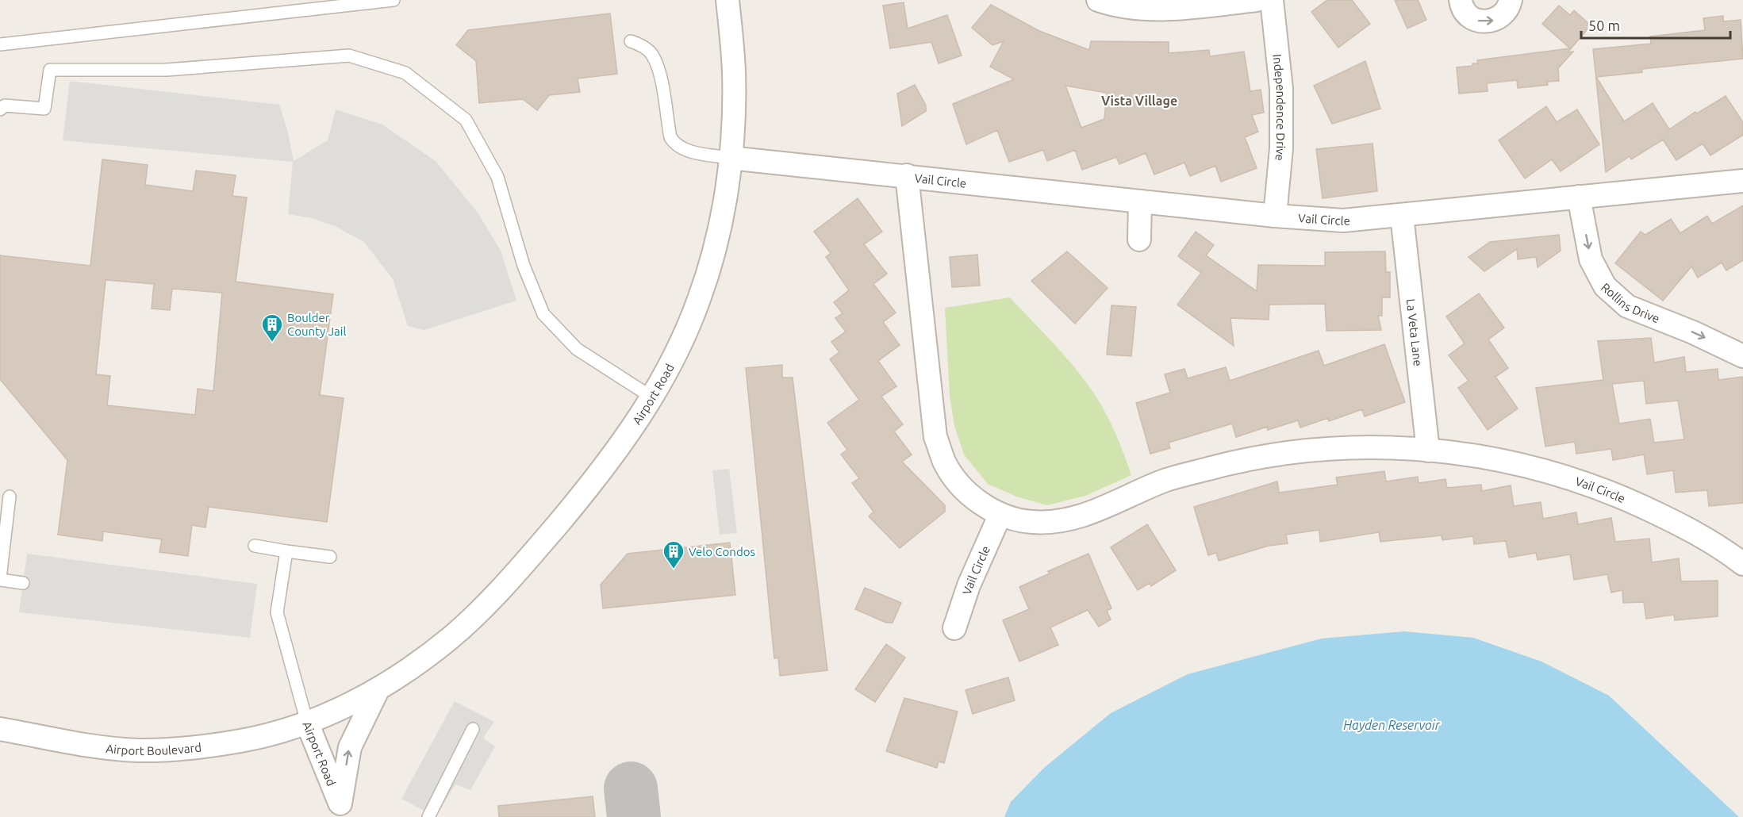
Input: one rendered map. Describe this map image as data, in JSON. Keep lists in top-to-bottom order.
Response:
{
  "streets": {
    "street": [
      "Independence Drive",
      "Vail Circle",
      "Rollins Drive",
      "La Veta Lane",
      "Airport Road",
      "Airport Boulevard"
    ]
  },
  "crossings": [
    ["Independence Drive", "Vail Circle"],
    ["Vail Circle", "Rollins Drive"],
    ["Vail Circle", "La Veta Lane"],
    ["Vail Circle", "Airport Road"],
    ["Airport Road", "Airport Boulevard"]
  ],
  "one_way": ["Rollins Drive"],
  "districts": ["Vista Village"],
  "water": ["Hayden Reservoir"],
  "places": {
    "building": ["Boulder County Jail", "Velo Condos"]
  },
  "scale_bar": "50 m"
}
